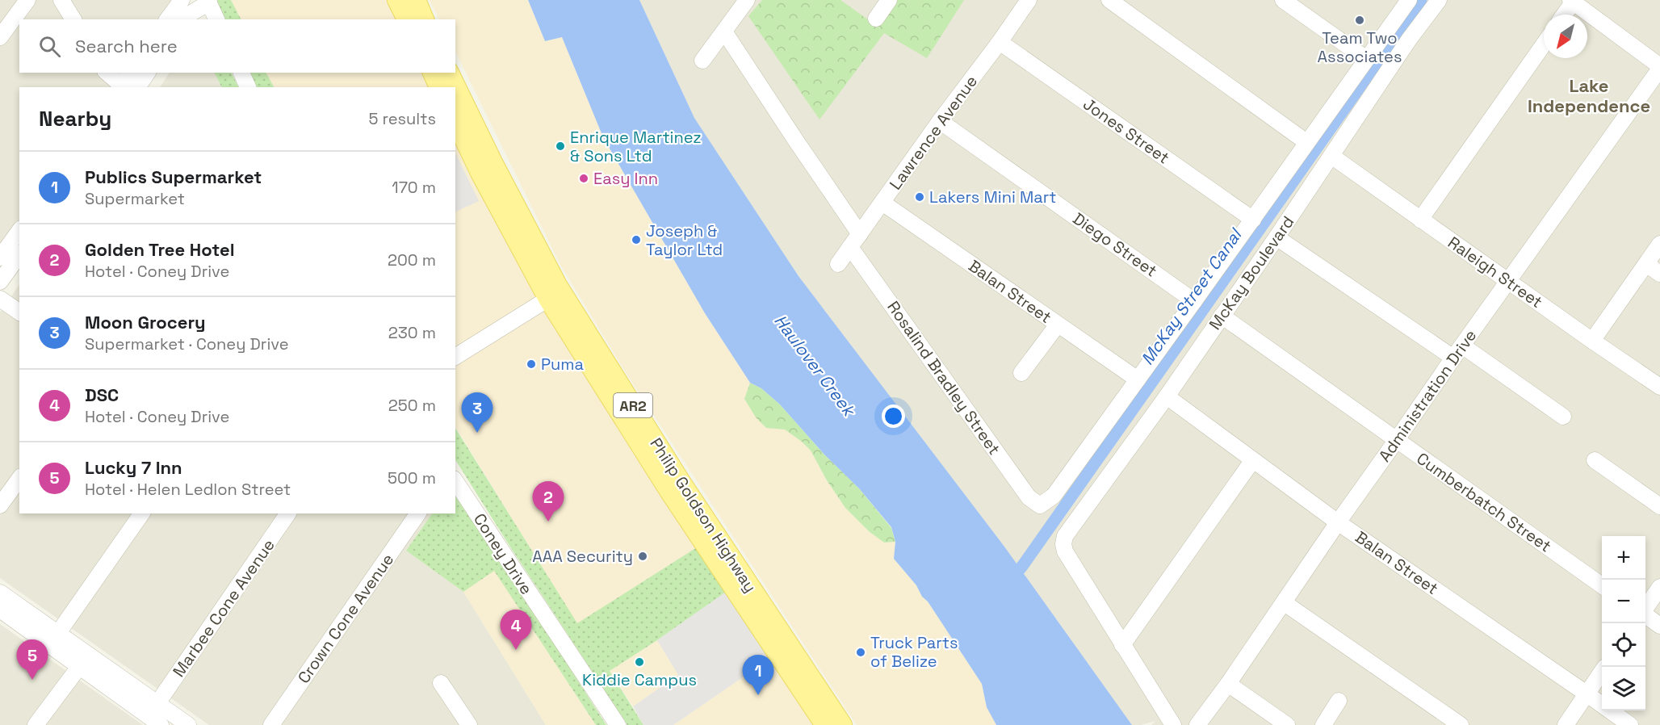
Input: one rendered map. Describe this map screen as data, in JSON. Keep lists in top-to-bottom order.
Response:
{
  "streets": {
    "main road": ["AR2", "Philip Goldson Highway"],
    "street": [
      "Jones Street",
      "Lawrence Avenue",
      "Diego Street",
      "Raleigh Street",
      "McKay Boulevard",
      "Balan Street",
      "Rosalind Bradley Street",
      "Administration Drive",
      "Cumberbatch Street",
      "Coney Drive",
      "Marbee Cone Avenue",
      "Crown Cone Avenue"
    ]
  },
  "crossings": [
    ["Jones Street", "Lawrence Avenue"],
    ["Jones Street", "McKay Boulevard"],
    ["Lawrence Avenue", "Diego Street"],
    ["Lawrence Avenue", "Balan Street"],
    ["Lawrence Avenue", "Rosalind Bradley Street"],
    ["Diego Street", "McKay Boulevard"],
    ["Raleigh Street", "McKay Boulevard"],
    ["Raleigh Street", "Administration Drive"],
    ["McKay Boulevard", "Balan Street"],
    ["McKay Boulevard", "Rosalind Bradley Street"],
    ["McKay Boulevard", "Cumberbatch Street"],
    ["Balan Street", "Administration Drive"],
    ["Administration Drive", "Cumberbatch Street"]
  ],
  "districts": ["Lake Independence"],
  "water": ["McKay Street Canal", "Haulover Creek"],
  "places": [
    "Team Two Associates",
    "Enrique Martinez & Sons Ltd",
    "Easy Inn",
    "Lakers Mini Mart",
    "Joseph & Taylor Ltd",
    "Puma",
    "AAA Security",
    "Truck Parts of Belize",
    "Kiddie Campus"
  ],
  "north": "bottom left",
  "page": {
    "search": "Search here",
    "heading": ["Nearby", "5 results"],
    "list": [
      {
        "mark": "1",
        "name": "Publics Supermarket",
        "note": "Supermarket",
        "value": "170 m"
      },
      {
        "mark": "2",
        "name": "Golden Tree Hotel",
        "note": "Hotel · Coney Drive",
        "value": "200 m"
      },
      {
        "mark": "3",
        "name": "Moon Grocery",
        "note": "Supermarket · Coney Drive",
        "value": "230 m"
      },
      {
        "mark": "4",
        "name": "DSC",
        "note": "Hotel · Coney Drive",
        "value": "250 m"
      },
      {
        "mark": "5",
        "name": "Lucky 7 Inn",
        "note": "Hotel · Helen Ledlon Street",
        "value": "500 m"
      }
    ],
    "pins": [
      "3",
      "2",
      "4",
      "5",
      "1"
    ],
    "map_buttons": ["+", "−"]
  }
}
